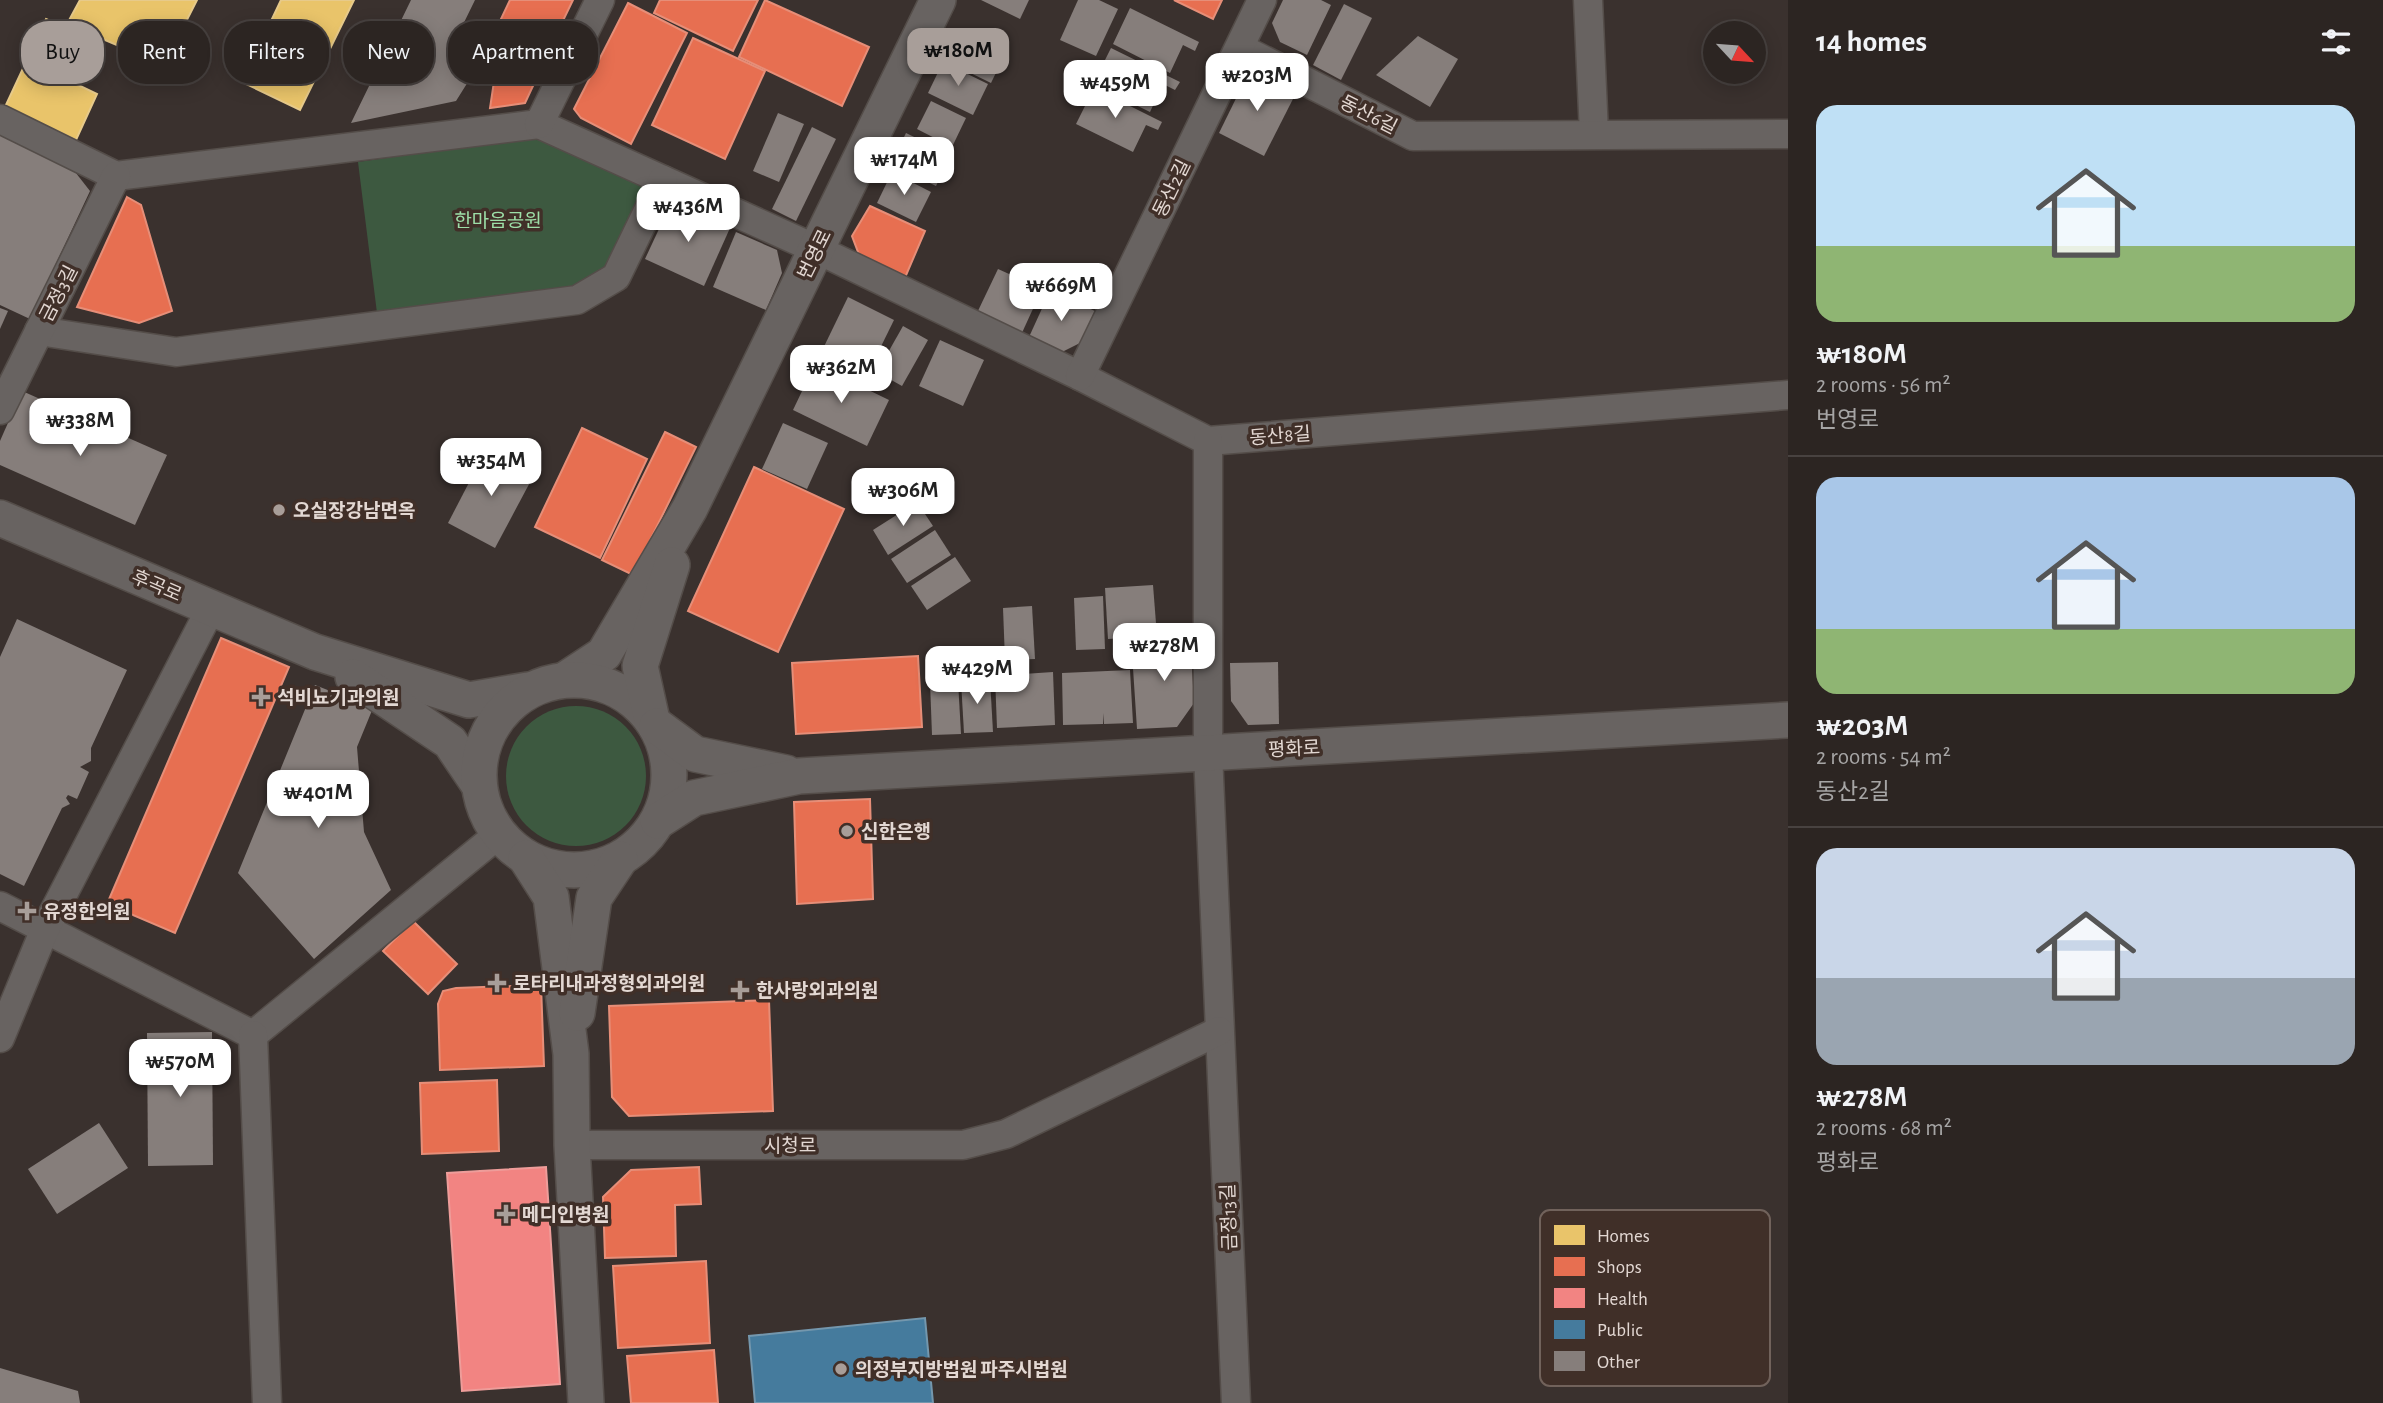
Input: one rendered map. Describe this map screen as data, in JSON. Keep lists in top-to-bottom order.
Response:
{
  "streets": {
    "street": [
      "동산6길",
      "동산2길",
      "번영로",
      "금정3길",
      "동산8길",
      "후곡로",
      "평화로",
      "시청로",
      "금정13길"
    ]
  },
  "crossings": [
    ["동산6길", "동산2길"],
    ["동산8길", "금정13길"],
    ["평화로", "금정13길"],
    ["시청로", "금정13길"]
  ],
  "parks": ["한마음공원"],
  "places": {
    "other": ["오실장강남면옥", "신한은행", "의정부지방법원 파주시법원"],
    "health": [
      "석비뇨기과의원",
      "유정한의원",
      "로타리내과정형외과의원",
      "한사랑외과의원",
      "메디인병원"
    ]
  },
  "legend": [
    "Homes",
    "Shops",
    "Health",
    "Public",
    "Other"
  ],
  "north": "bottom right",
  "page": {
    "heading": "14 homes",
    "chip": [
      "Buy",
      "Rent",
      "Filters",
      "New",
      "Apartment"
    ],
    "price": [
      "₩180M",
      "₩203M",
      "₩459M",
      "₩174M",
      "₩436M",
      "₩669M",
      "₩362M",
      "₩338M",
      "₩354M",
      "₩306M",
      "₩278M",
      "₩429M",
      "₩401M",
      "₩570M"
    ],
    "list": [
      {
        "name": "₩180M",
        "note": "2 rooms · 56 m² · 번영로"
      },
      {
        "name": "₩203M",
        "note": "2 rooms · 54 m² · 동산2길"
      },
      {
        "name": "₩278M",
        "note": "2 rooms · 68 m² · 평화로"
      }
    ]
  }
}
